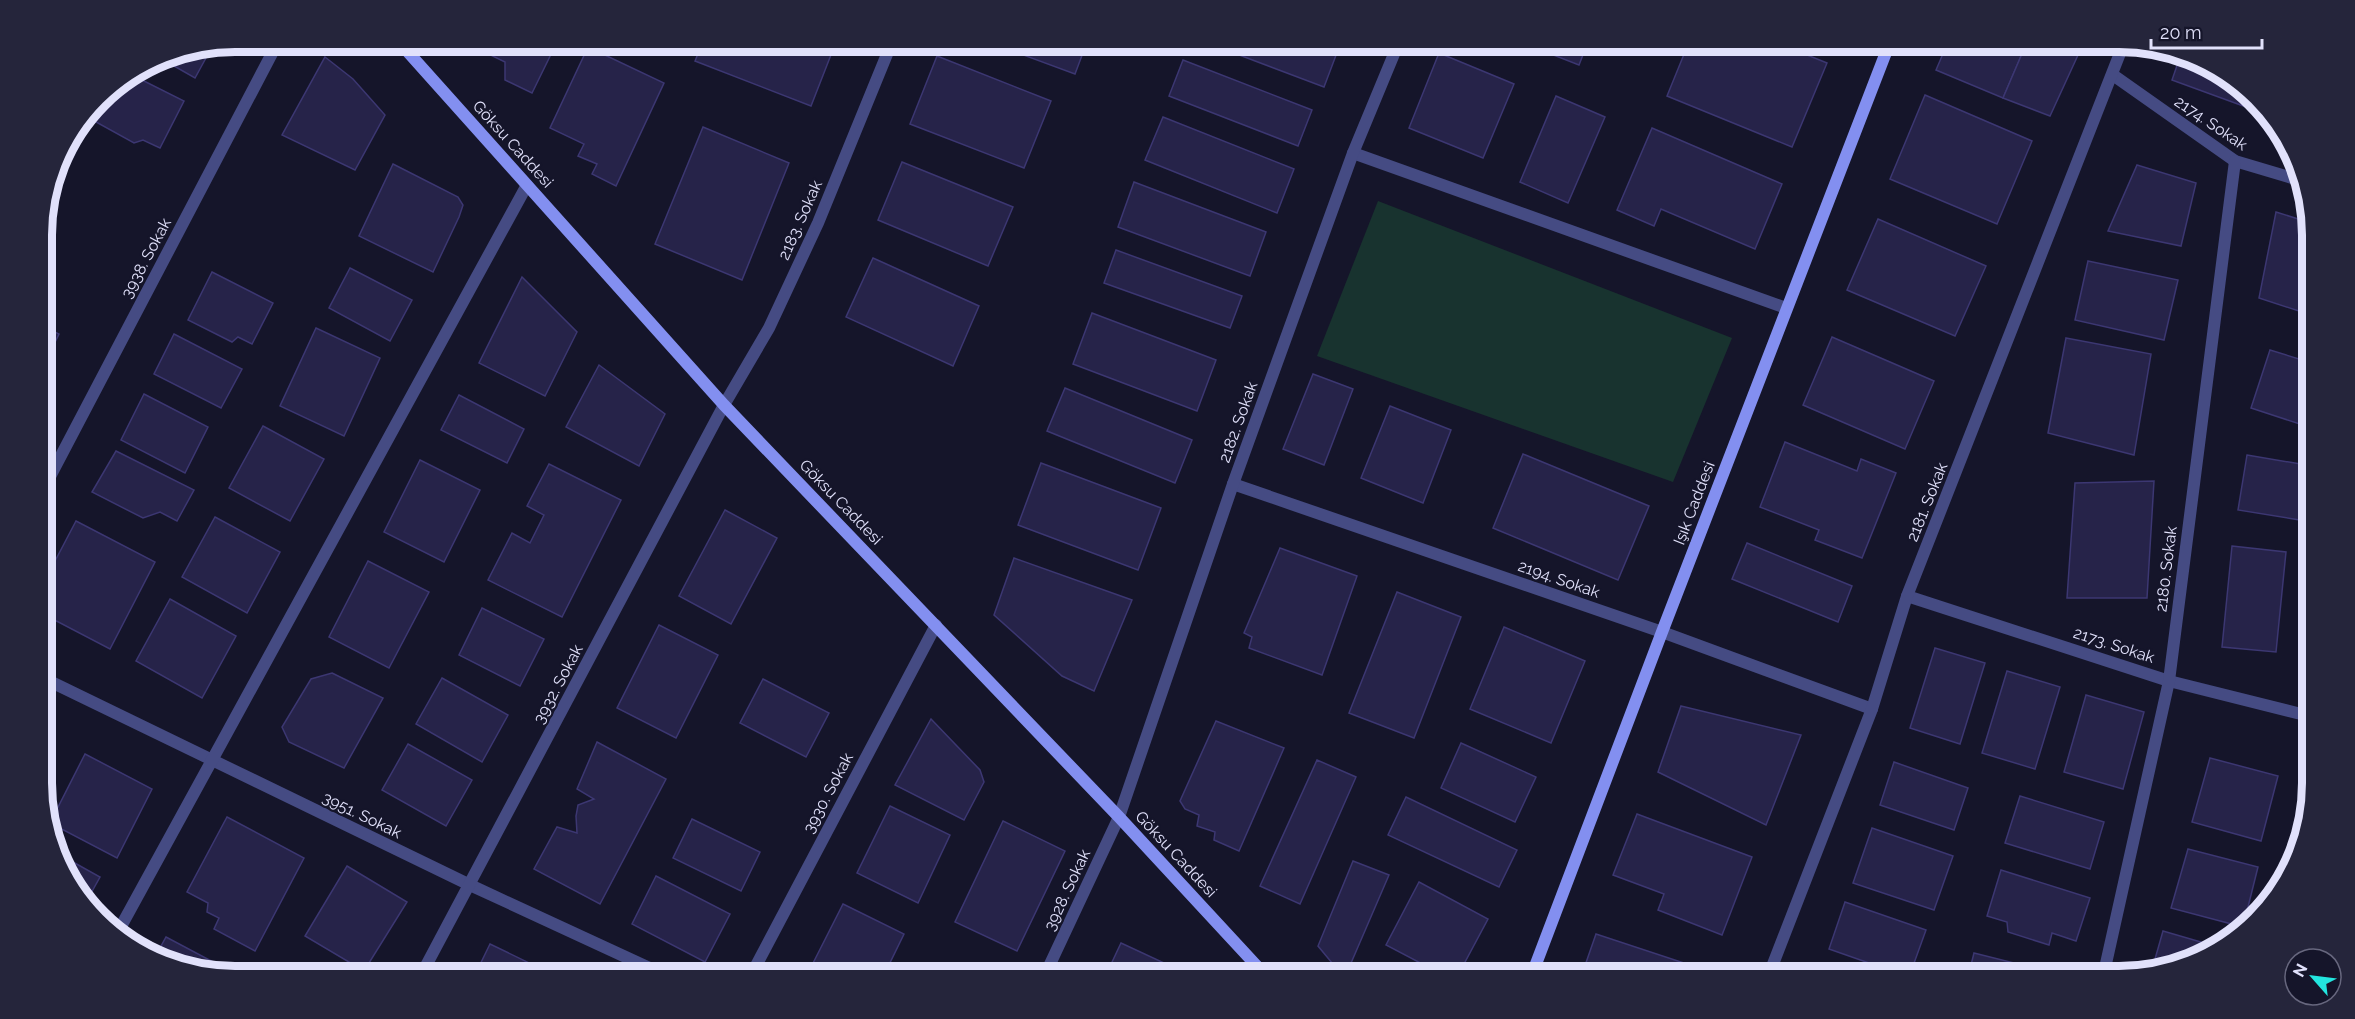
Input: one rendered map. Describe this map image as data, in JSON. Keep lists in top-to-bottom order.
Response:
{
  "streets": {
    "street": [
      "2174. Sokak",
      "Göksu Caddesi",
      "2183. Sokak",
      "3938. Sokak",
      "2182. Sokak",
      "2181. Sokak",
      "Işık Caddesi",
      "2180. Sokak",
      "2194. Sokak",
      "2173. Sokak",
      "3932. Sokak",
      "3930. Sokak",
      "3951. Sokak",
      "3928. Sokak"
    ]
  },
  "crossings": [
    ["2174. Sokak", "2181. Sokak"],
    ["2174. Sokak", "2180. Sokak"],
    ["Göksu Caddesi", "2183. Sokak"],
    ["Göksu Caddesi", "2182. Sokak"],
    ["Göksu Caddesi", "3932. Sokak"],
    ["Göksu Caddesi", "3930. Sokak"],
    ["Göksu Caddesi", "3928. Sokak"],
    ["2183. Sokak", "3932. Sokak"],
    ["2182. Sokak", "2194. Sokak"],
    ["2182. Sokak", "3928. Sokak"],
    ["2181. Sokak", "2194. Sokak"],
    ["2181. Sokak", "2173. Sokak"],
    ["Işık Caddesi", "2194. Sokak"],
    ["2180. Sokak", "2173. Sokak"],
    ["3932. Sokak", "3951. Sokak"]
  ],
  "scale_bar": "20 m",
  "north": "top left"
}
